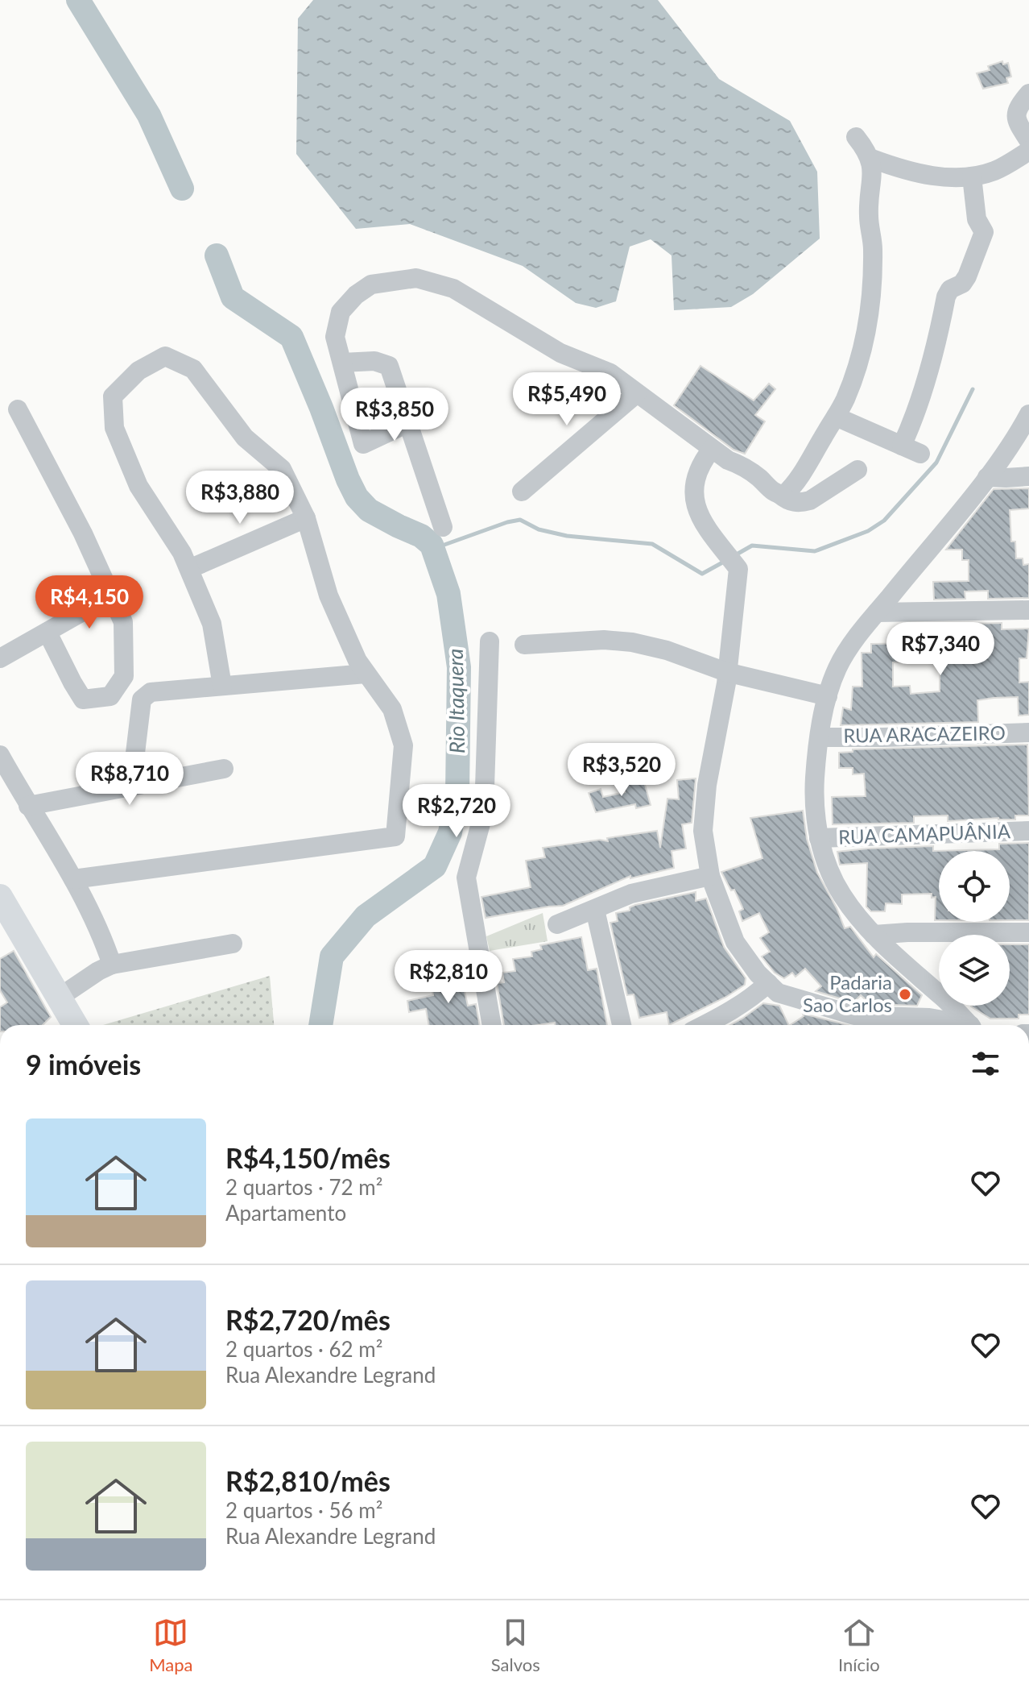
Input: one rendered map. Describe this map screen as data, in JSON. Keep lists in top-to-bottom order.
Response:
{
  "streets": {
    "street": ["RUA ARACAZEIRO", "RUA CAMAPUÂNIA"]
  },
  "water": ["Rio Itaquera"],
  "places": ["Padaria Sao Carlos"],
  "page": {
    "price": [
      "R$5,490",
      "R$3,850",
      "R$3,880",
      "R$4,150",
      "R$7,340",
      "R$3,520",
      "R$8,710",
      "R$2,720",
      "R$2,810"
    ],
    "heading": "9 imóveis",
    "list": [
      {
        "name": "R$4,150/mês",
        "note": "2 quartos · 72 m² · Apartamento"
      },
      {
        "name": "R$2,720/mês",
        "note": "2 quartos · 62 m² · Rua Alexandre Legrand"
      },
      {
        "name": "R$2,810/mês",
        "note": "2 quartos · 56 m² · Rua Alexandre Legrand"
      }
    ],
    "tabs": ["Mapa", "Salvos", "Início"]
  }
}
